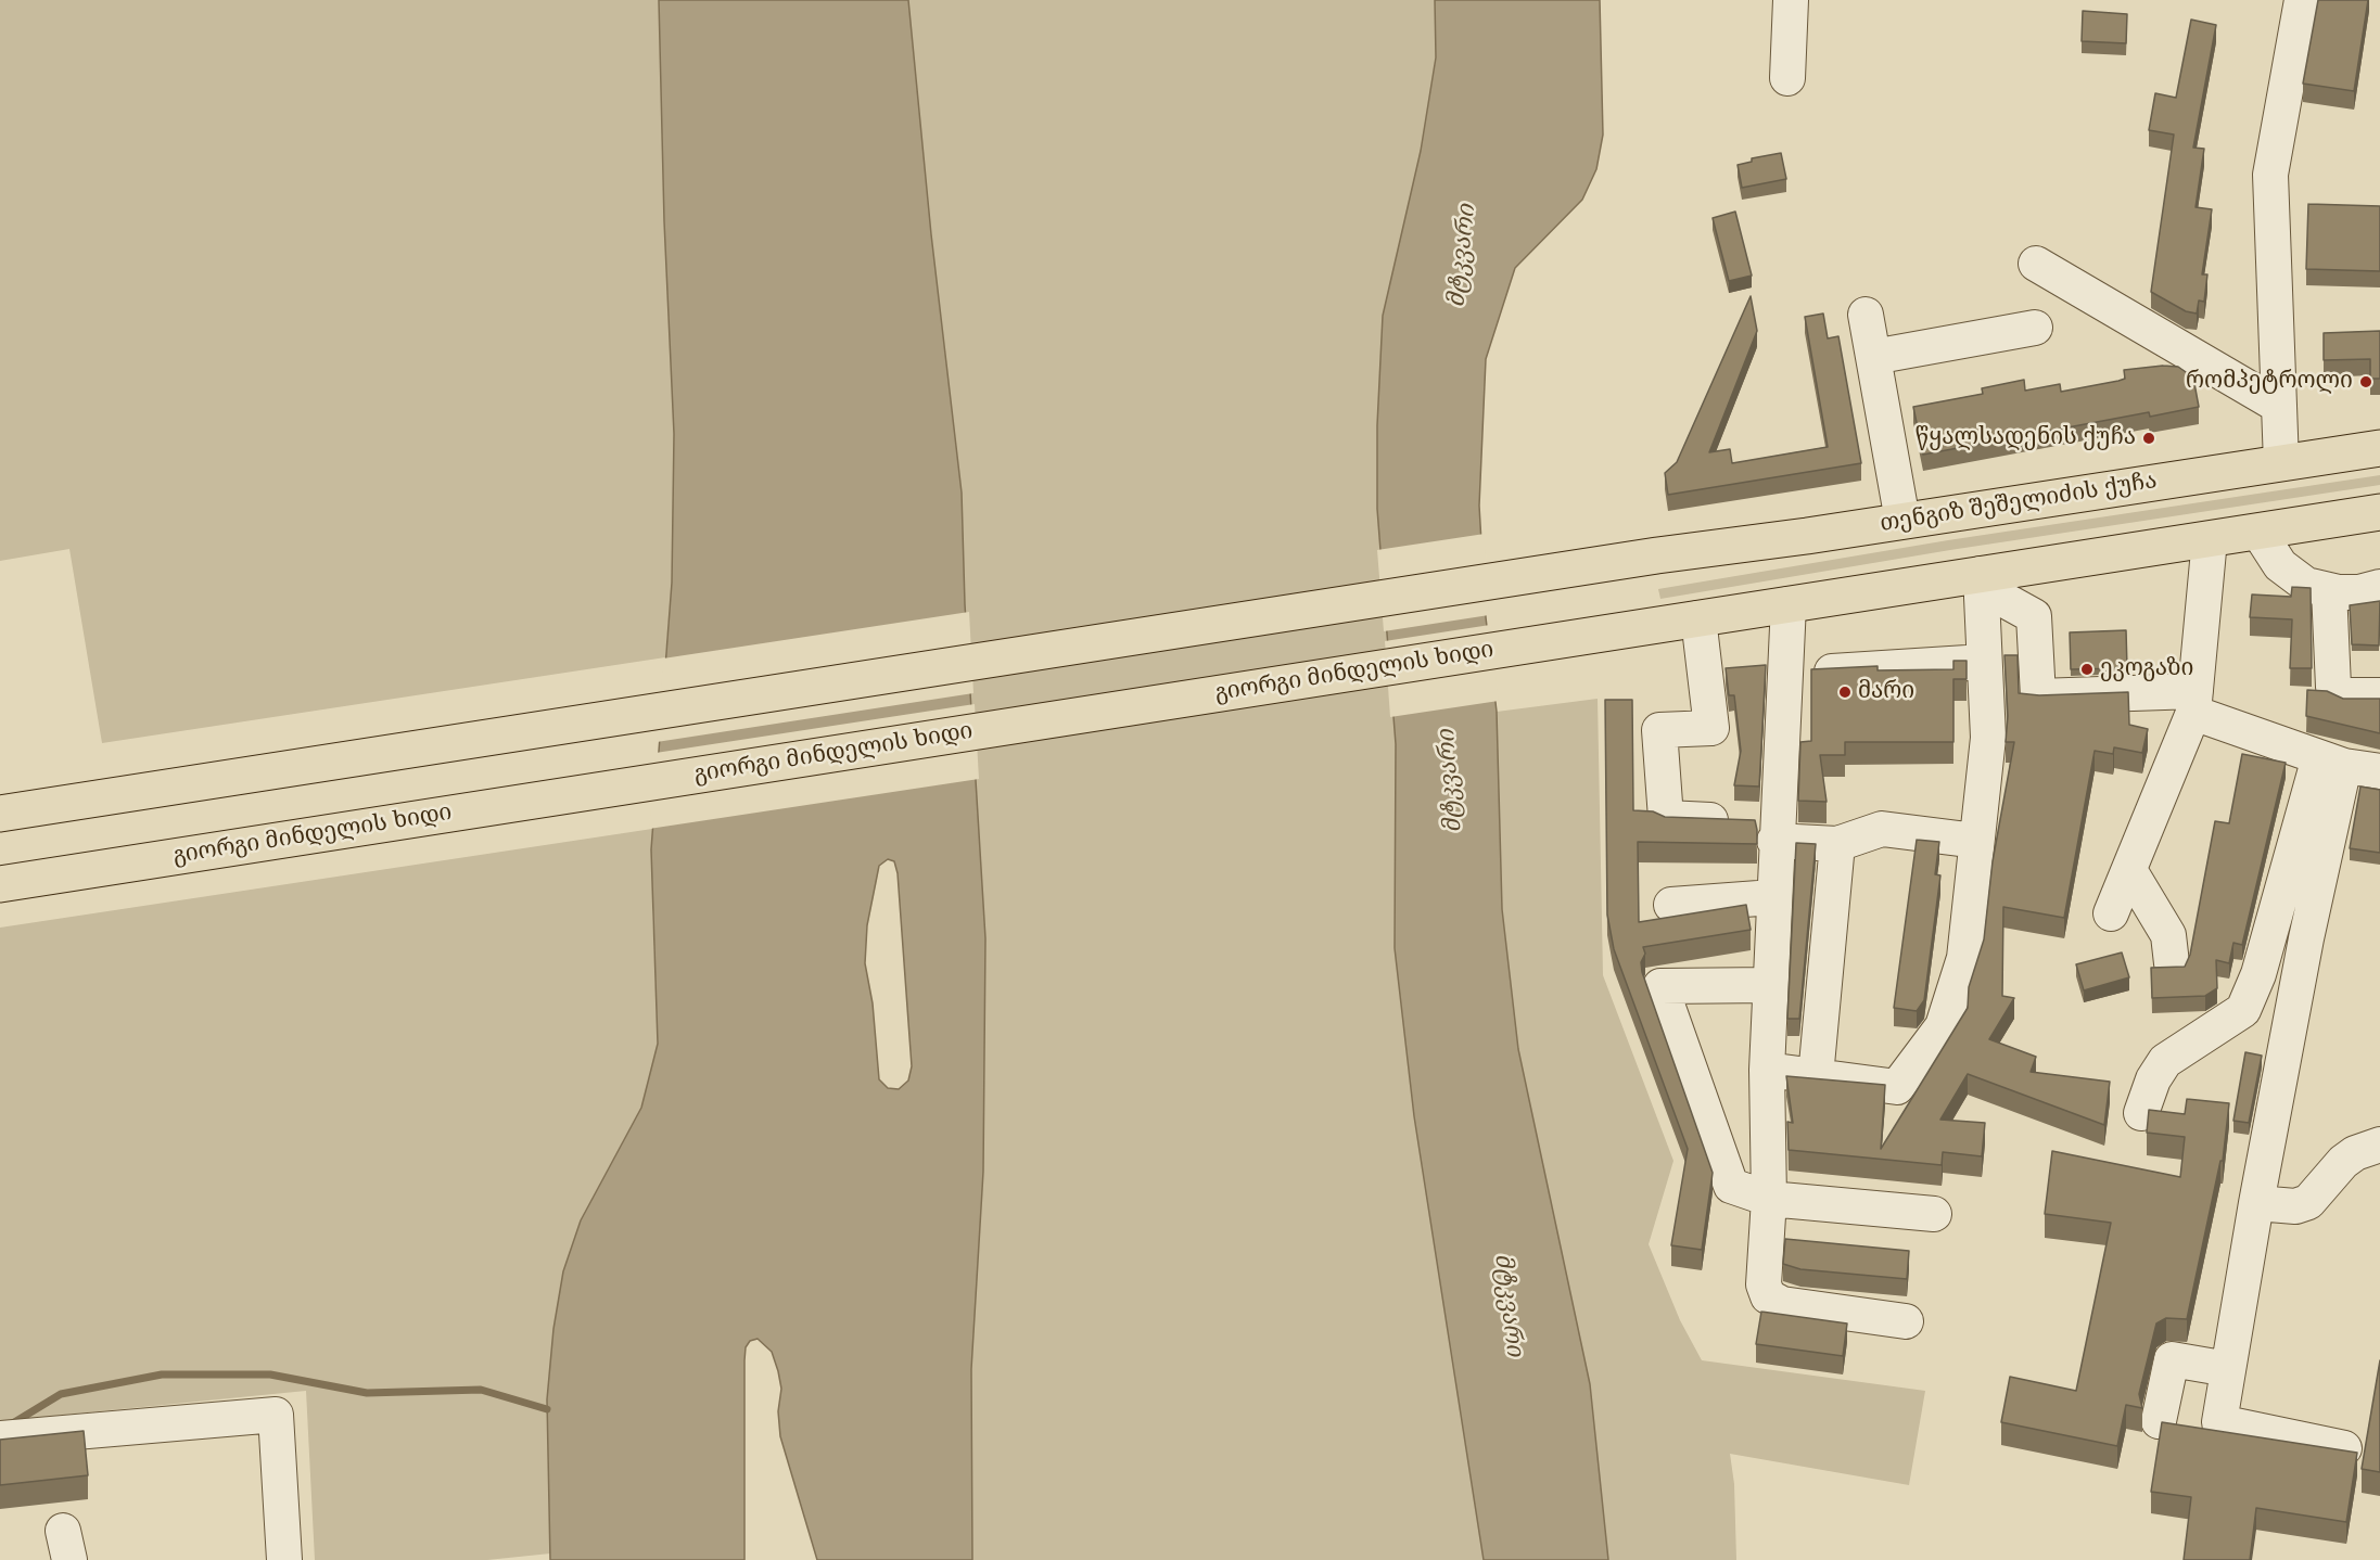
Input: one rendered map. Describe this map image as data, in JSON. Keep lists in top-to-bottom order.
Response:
{
  "streets": {
    "main road": ["თენგიზ შეშელიძის ქუჩა", "გიორგი მინდელის ხიდი"]
  },
  "water": ["მტკვარი"],
  "places": [
    "რომპეტროლი",
    "წყალსადენის ქუჩა",
    "ეკოგაზი",
    "მარი"
  ]
}
